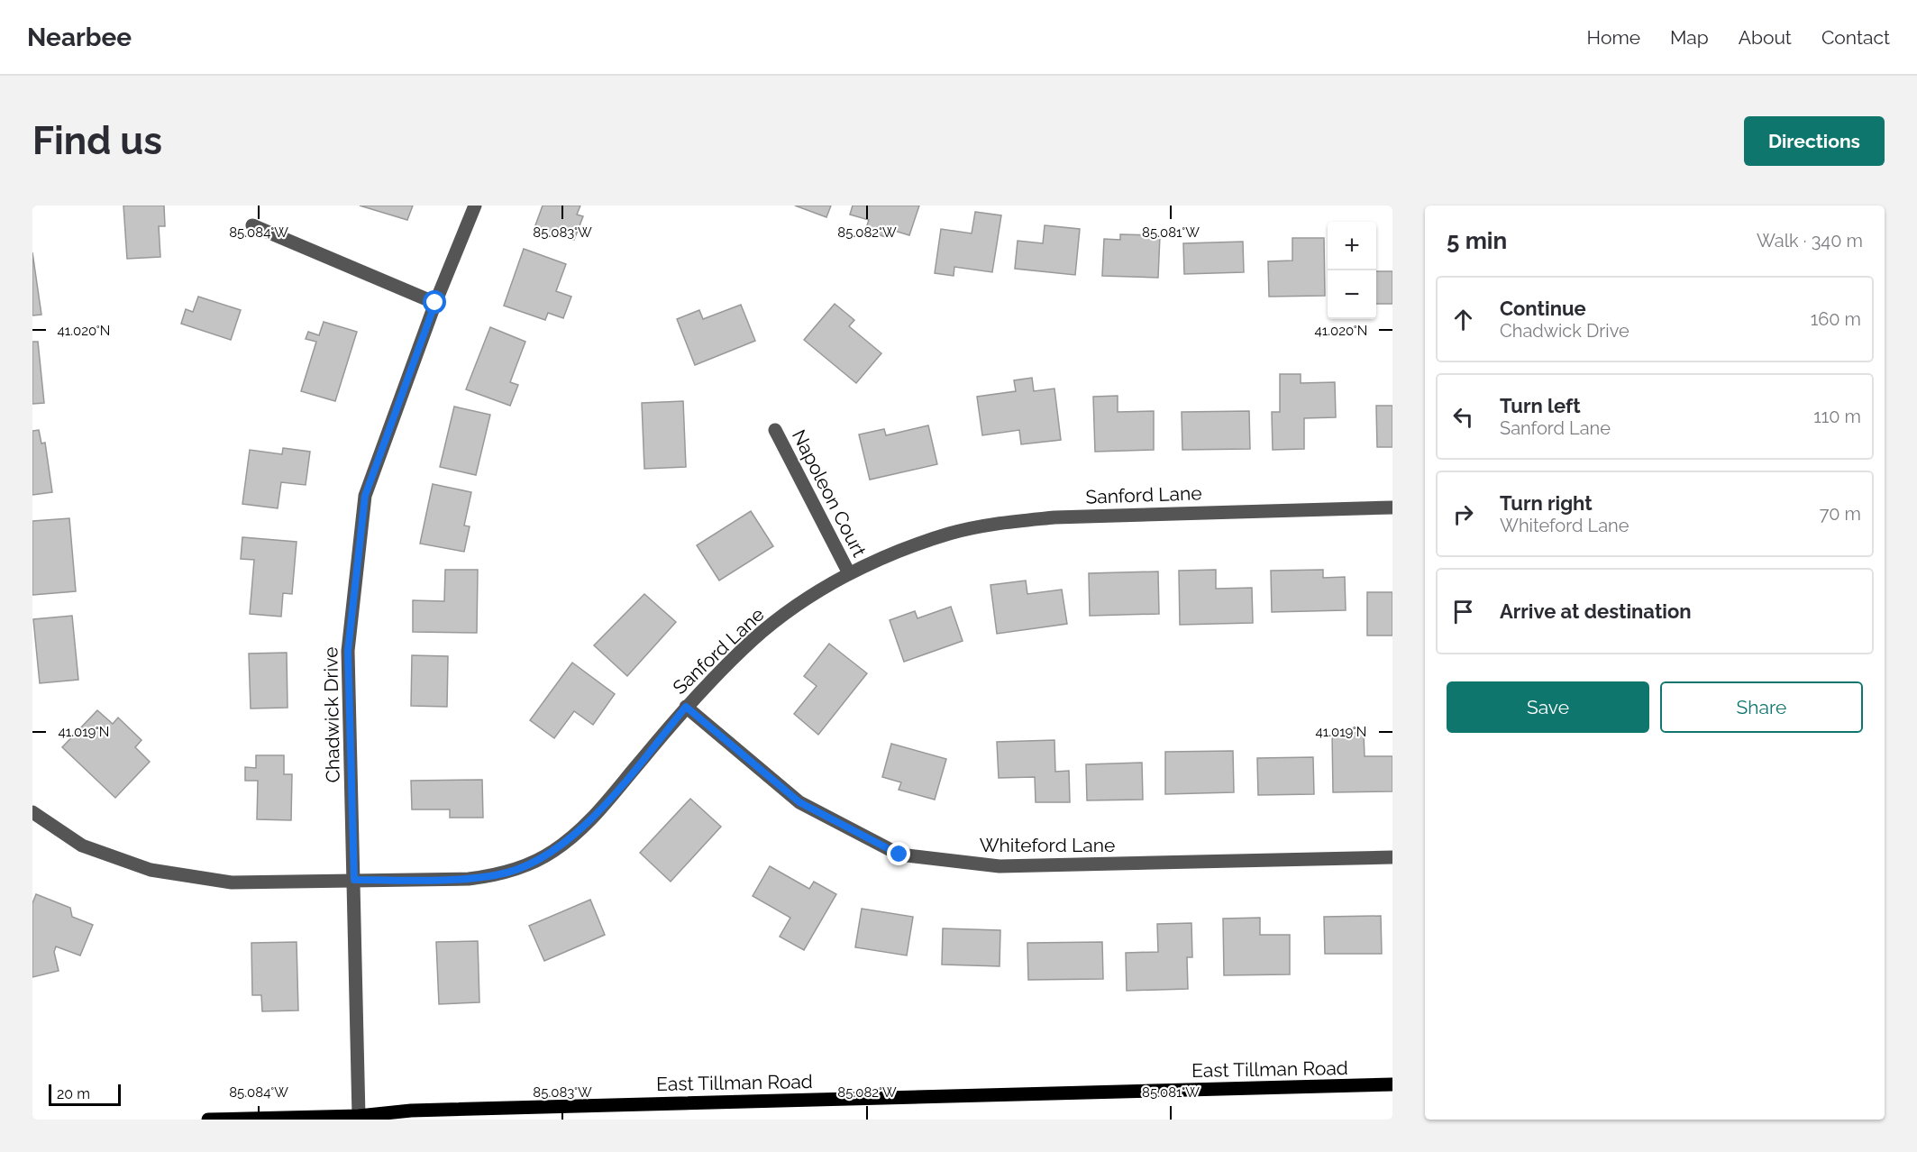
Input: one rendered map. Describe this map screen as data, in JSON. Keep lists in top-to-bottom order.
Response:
{
  "streets": {
    "main road": ["East Tillman Road"],
    "street": [
      "Napoleon Court",
      "Sanford Lane",
      "Chadwick Drive",
      "Whiteford Lane"
    ]
  },
  "crossings": [
    ["Napoleon Court", "Sanford Lane"],
    ["Sanford Lane", "Chadwick Drive"],
    ["Sanford Lane", "Whiteford Lane"],
    ["Chadwick Drive", "East Tillman Road"]
  ],
  "scale_bar": "20 m",
  "page": {
    "header": "Nearbee",
    "nav": [
      "Home",
      "Map",
      "About",
      "Contact"
    ],
    "buttons": [
      "Directions",
      ["Save", "Share"]
    ],
    "title": "Find us",
    "heading": ["5 min", "Walk · 340 m"],
    "map_buttons": ["+", "−"],
    "list": [
      ["Continue", "Chadwick Drive", "160 m"],
      ["Turn left", "Sanford Lane", "110 m"],
      ["Turn right", "Whiteford Lane", "70 m"],
      "Arrive at destination"
    ],
    "scale": "20 m"
  },
  "coordinates": [
    "85.084°W",
    "85.083°W",
    "85.082°W",
    "85.081°W",
    "41.020°N",
    "41.019°N"
  ]
}
